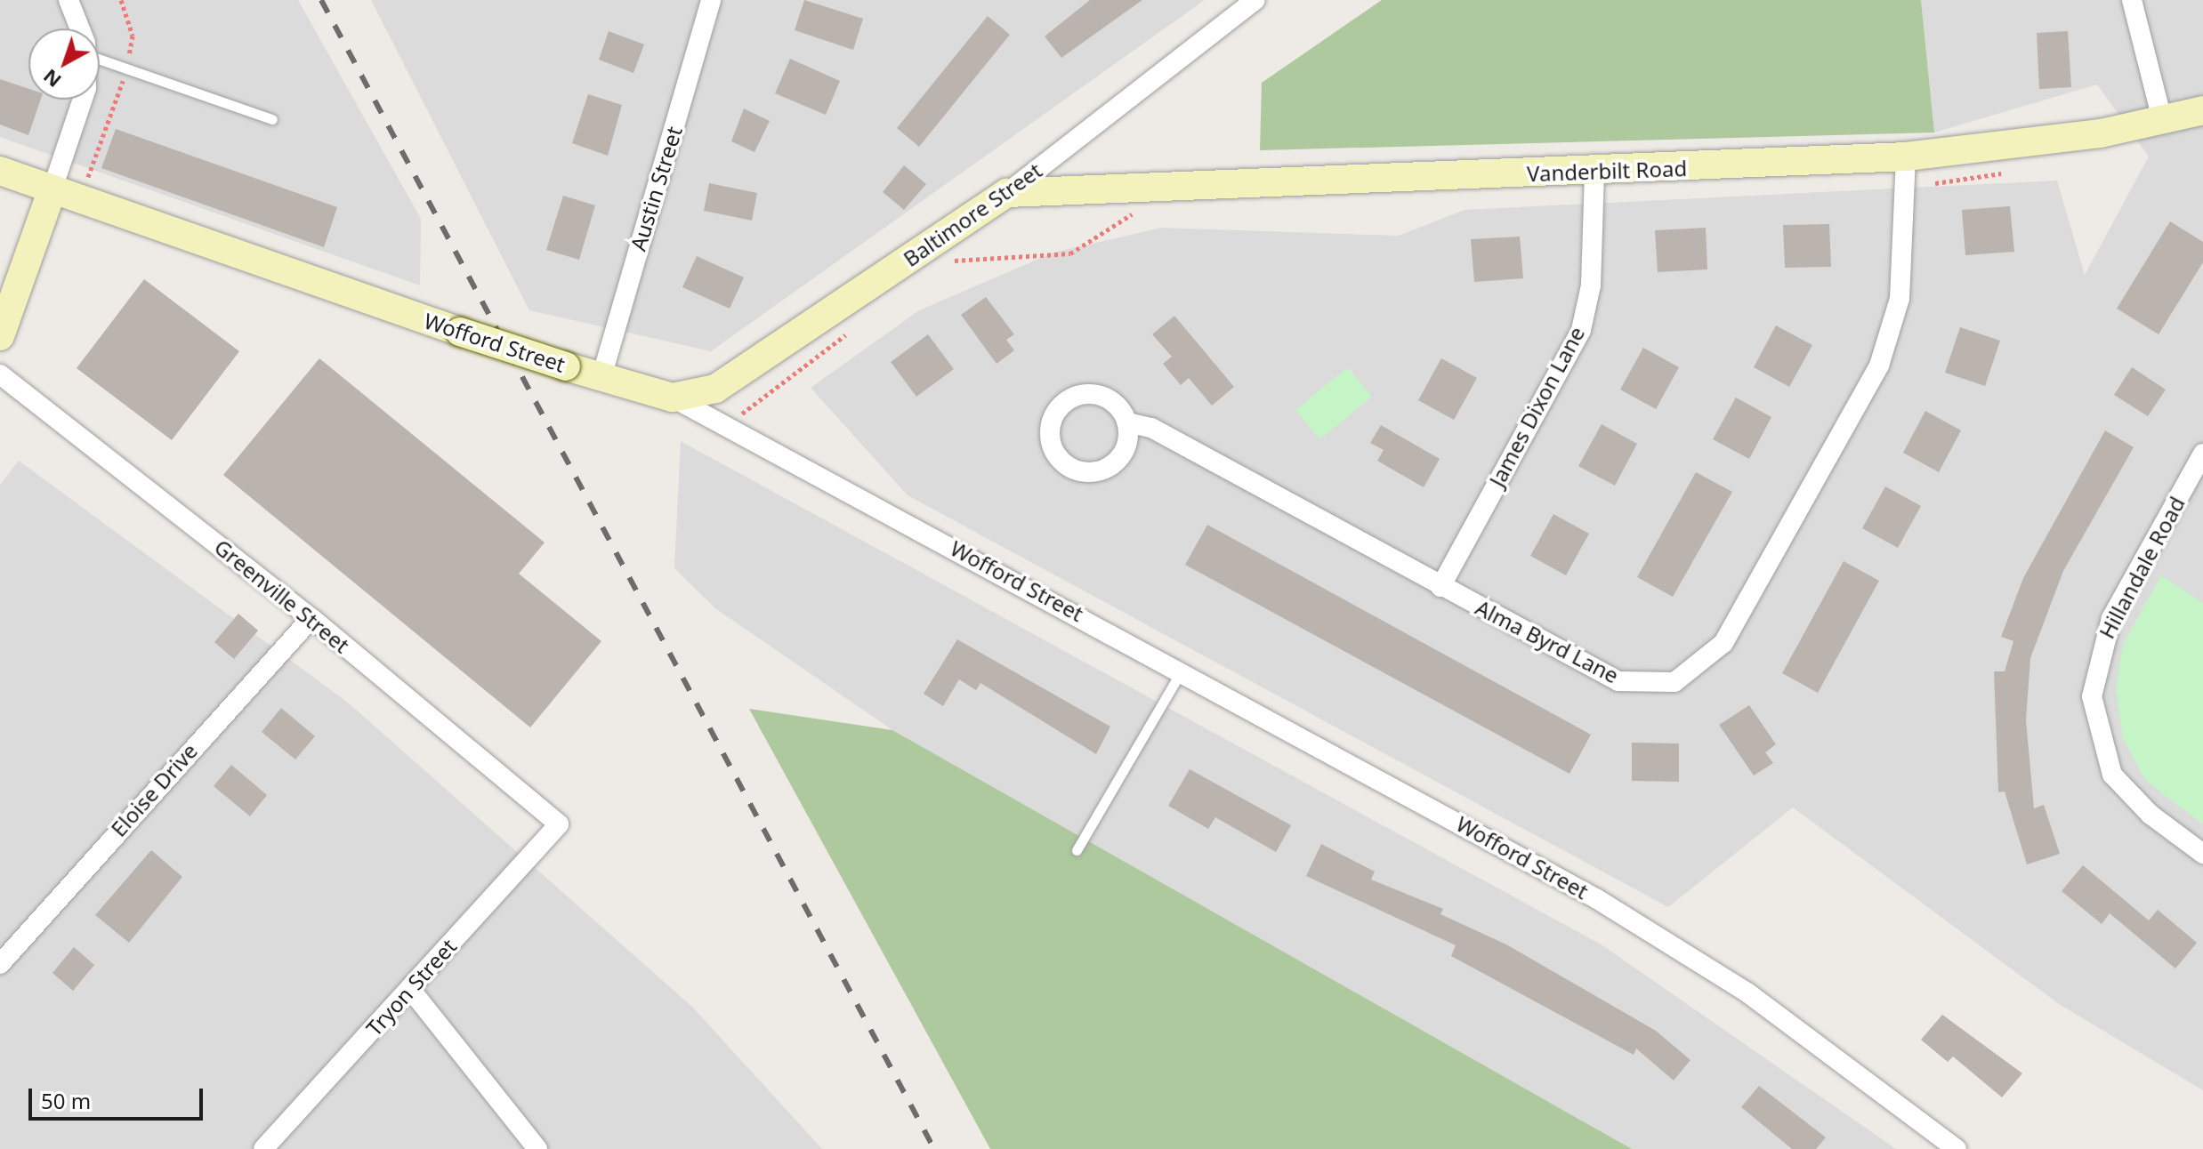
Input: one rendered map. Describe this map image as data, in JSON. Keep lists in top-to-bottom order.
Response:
{
  "streets": {
    "street": [
      "Vanderbilt Road",
      "Austin Street",
      "Baltimore Street",
      "Wofford Street",
      "James Dixon Lane",
      "Hillandale Road",
      "Greenville Street",
      "Alma Byrd Lane",
      "Eloise Drive",
      "Tryon Street"
    ]
  },
  "crossings": [
    ["Vanderbilt Road", "Baltimore Street"],
    ["Vanderbilt Road", "James Dixon Lane"],
    ["Vanderbilt Road", "Alma Byrd Lane"],
    ["Austin Street", "Wofford Street"],
    ["Baltimore Street", "Wofford Street"],
    ["James Dixon Lane", "Alma Byrd Lane"],
    ["Greenville Street", "Eloise Drive"],
    ["Greenville Street", "Tryon Street"]
  ],
  "scale_bar": "50 m",
  "north": "bottom left"
}
